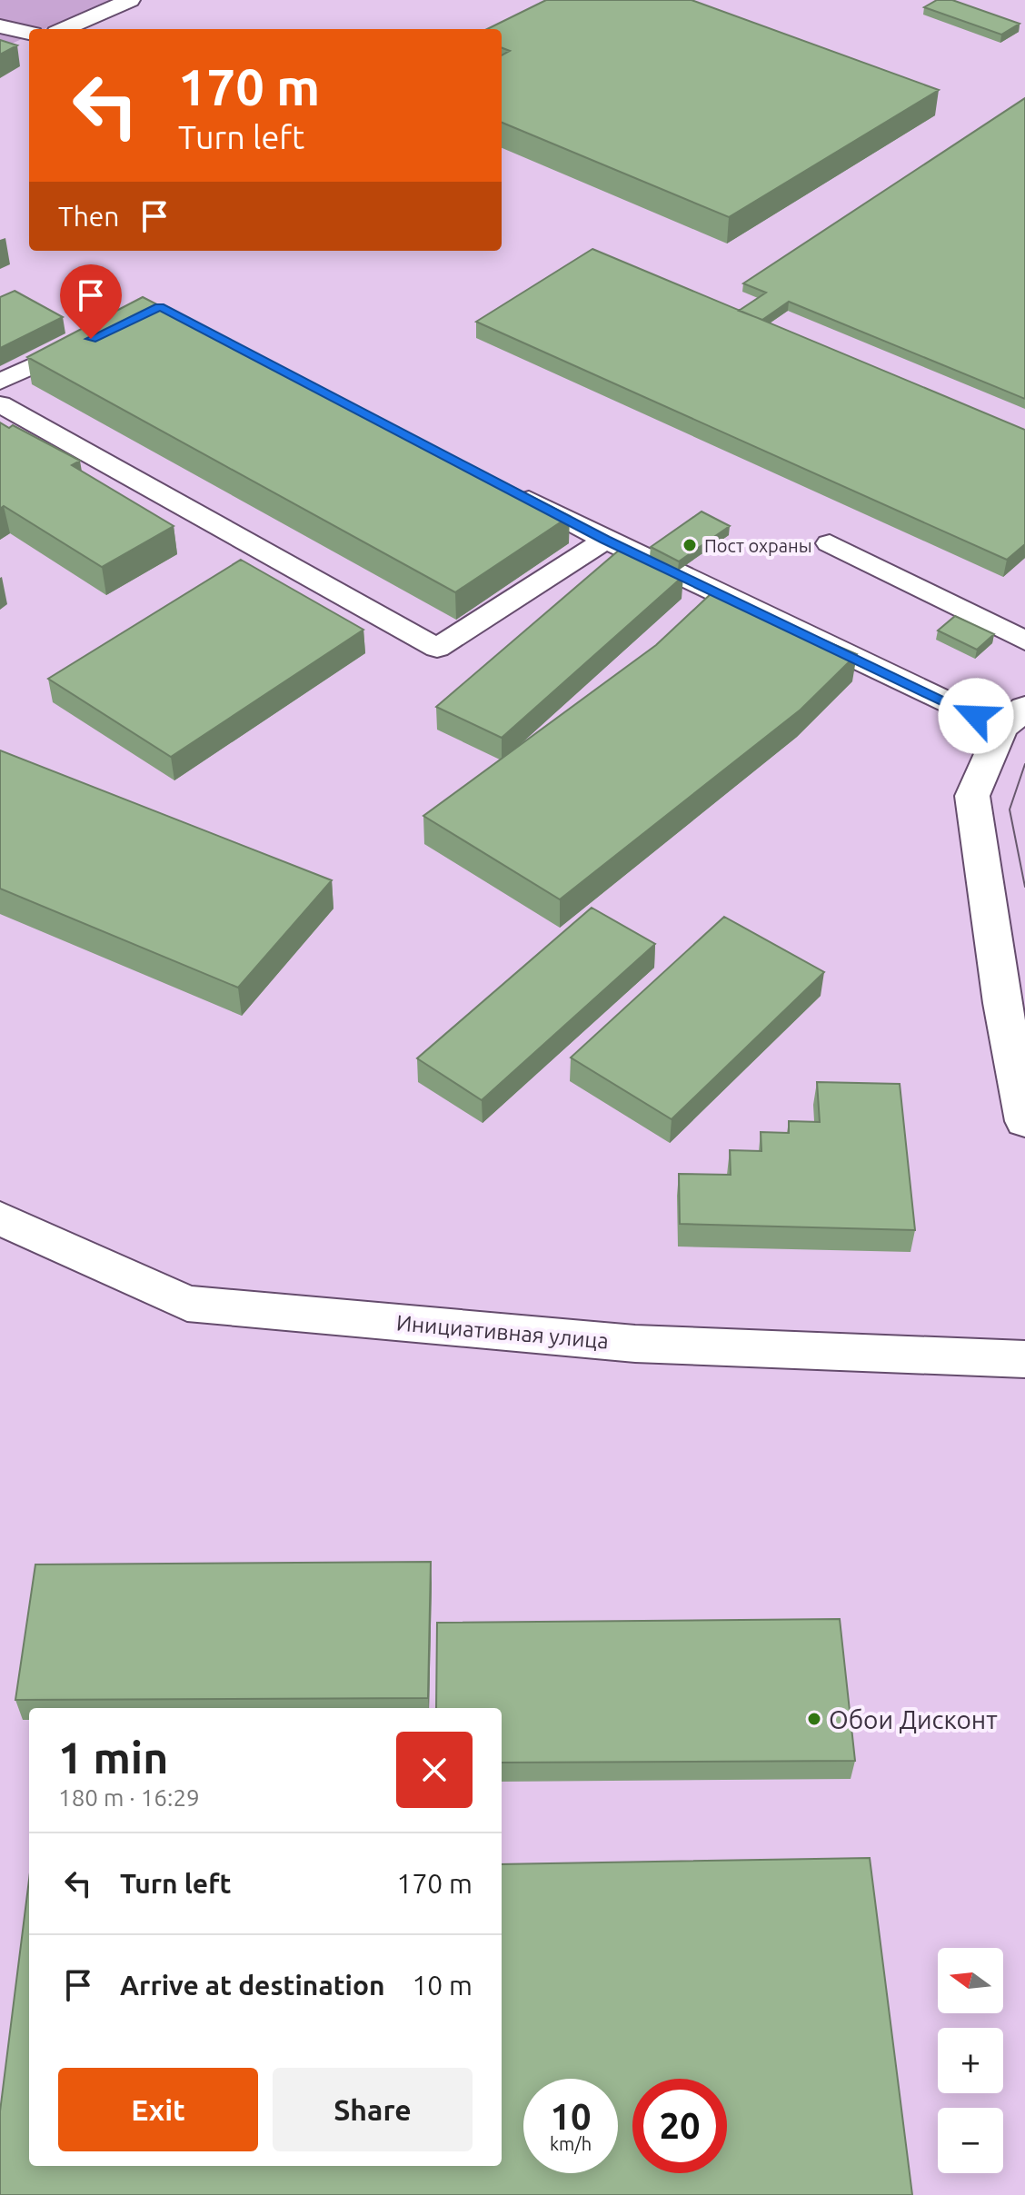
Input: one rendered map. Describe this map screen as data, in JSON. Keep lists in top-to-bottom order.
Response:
{
  "streets": {
    "street": ["Инициативная улица"]
  },
  "places": ["Пост охраны", "Обои Дисконт"],
  "north": "left",
  "page": {
    "turn": ["170 m", "Turn left"],
    "then": "Then",
    "heading": ["1 min", "180 m · 16:29"],
    "list": [
      {
        "name": "Turn left",
        "value": "170 m"
      },
      {
        "name": "Arrive at destination",
        "value": "10 m"
      }
    ],
    "map_buttons": ["+", "−"],
    "buttons": ["Exit", "Share"],
    "speed": "10 km/h",
    "limit": "20"
  }
}
